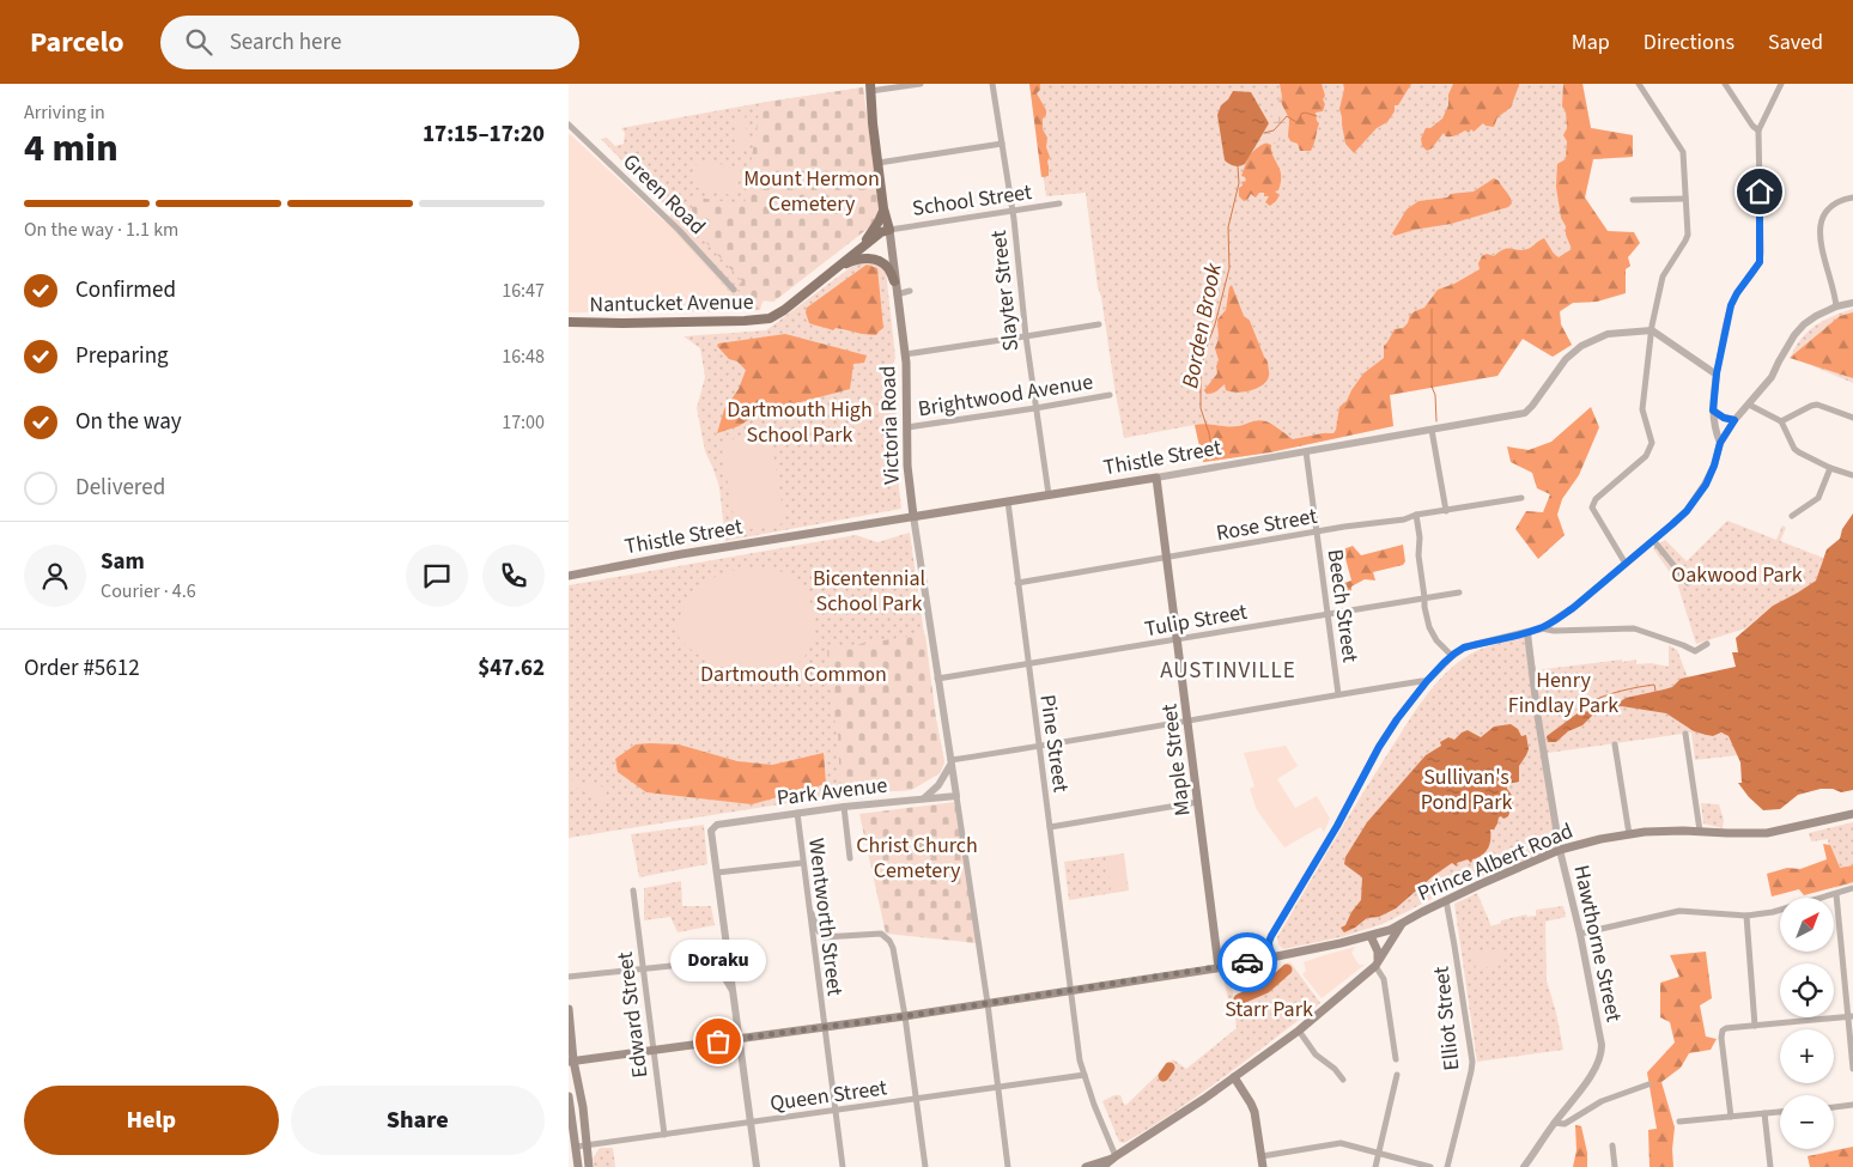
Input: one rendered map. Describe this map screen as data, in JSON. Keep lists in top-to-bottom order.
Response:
{
  "streets": {
    "main road": [
      "Nantucket Avenue",
      "Victoria Road",
      "Thistle Street",
      "Maple Street",
      "Prince Albert Road"
    ],
    "street": [
      "Green Road",
      "School Street",
      "Slayter Street",
      "Brightwood Avenue",
      "Rose Street",
      "Beech Street",
      "Tulip Street",
      "Pine Street",
      "Park Avenue",
      "Wentworth Street",
      "Hawthorne Street",
      "Edward Street",
      "Elliot Street",
      "Queen Street"
    ]
  },
  "crossings": [
    ["School Street", "Slayter Street"],
    ["School Street", "Nantucket Avenue"],
    ["School Street", "Victoria Road"],
    ["Slayter Street", "Brightwood Avenue"],
    ["Slayter Street", "Thistle Street"],
    ["Nantucket Avenue", "Victoria Road"],
    ["Brightwood Avenue", "Victoria Road"],
    ["Victoria Road", "Thistle Street"],
    ["Victoria Road", "Tulip Street"],
    ["Victoria Road", "Park Avenue"],
    ["Victoria Road", "Prince Albert Road"],
    ["Victoria Road", "Queen Street"],
    ["Thistle Street", "Beech Street"],
    ["Thistle Street", "Pine Street"],
    ["Thistle Street", "Maple Street"],
    ["Rose Street", "Beech Street"],
    ["Rose Street", "Pine Street"],
    ["Rose Street", "Maple Street"],
    ["Beech Street", "Tulip Street"],
    ["Tulip Street", "Pine Street"],
    ["Tulip Street", "Maple Street"],
    ["Pine Street", "Prince Albert Road"],
    ["Pine Street", "Queen Street"],
    ["Maple Street", "Prince Albert Road"],
    ["Park Avenue", "Wentworth Street"],
    ["Prince Albert Road", "Wentworth Street"],
    ["Prince Albert Road", "Hawthorne Street"],
    ["Prince Albert Road", "Edward Street"],
    ["Prince Albert Road", "Elliot Street"],
    ["Wentworth Street", "Queen Street"],
    ["Edward Street", "Queen Street"]
  ],
  "districts": ["AUSTINVILLE"],
  "water": ["Borden Brook"],
  "parks": [
    "Mount Hermon Cemetery",
    "Dartmouth High School Park",
    "Oakwood Park",
    "Bicentennial School Park",
    "Dartmouth Common",
    "Henry Findlay Park",
    "Sullivan's Pond Park",
    "Christ Church Cemetery",
    "Starr Park"
  ],
  "places": ["Doraku"],
  "north": "top right",
  "page": {
    "header": "Parcelo",
    "search": "Search here",
    "nav": ["Map", "Directions", "Saved"],
    "heading": ["4 min", "Arriving in", "17:15–17:20"],
    "panel": [
      "Sam",
      "Courier · 4.6",
      "Order #5612",
      "$47.62"
    ],
    "bar": "On the way · 1.1 km",
    "list": [
      ["Confirmed", "16:47"],
      ["Preparing", "16:48"],
      ["On the way", "17:00"],
      "Delivered"
    ],
    "map_buttons": ["+", "−"],
    "bubble": "Doraku",
    "buttons": ["Help", "Share"]
  }
}
